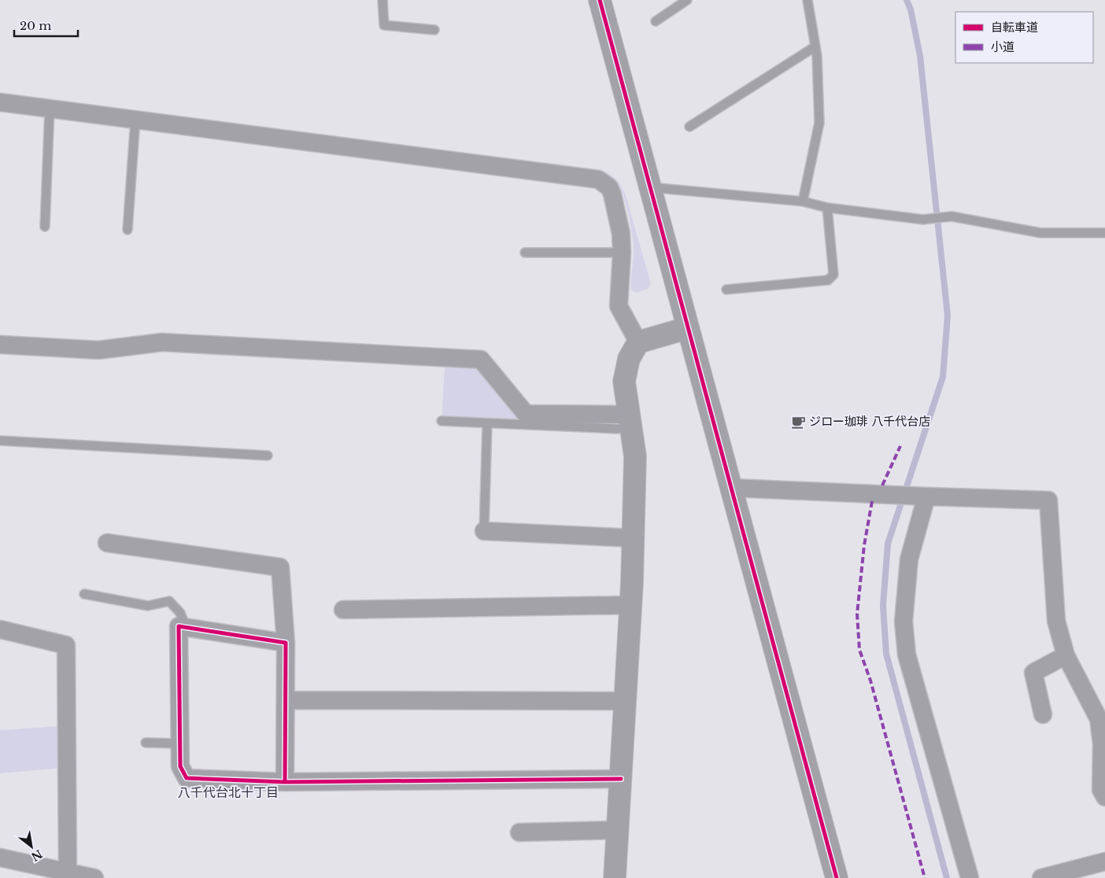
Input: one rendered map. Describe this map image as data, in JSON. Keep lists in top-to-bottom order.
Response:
{
  "districts": ["八千代台北十丁目"],
  "places": {
    "cafe": ["ジロー珈琲 八千代台店"]
  },
  "legend": ["自転車道", "小道"],
  "scale_bar": "20 m",
  "north": "bottom right"
}
